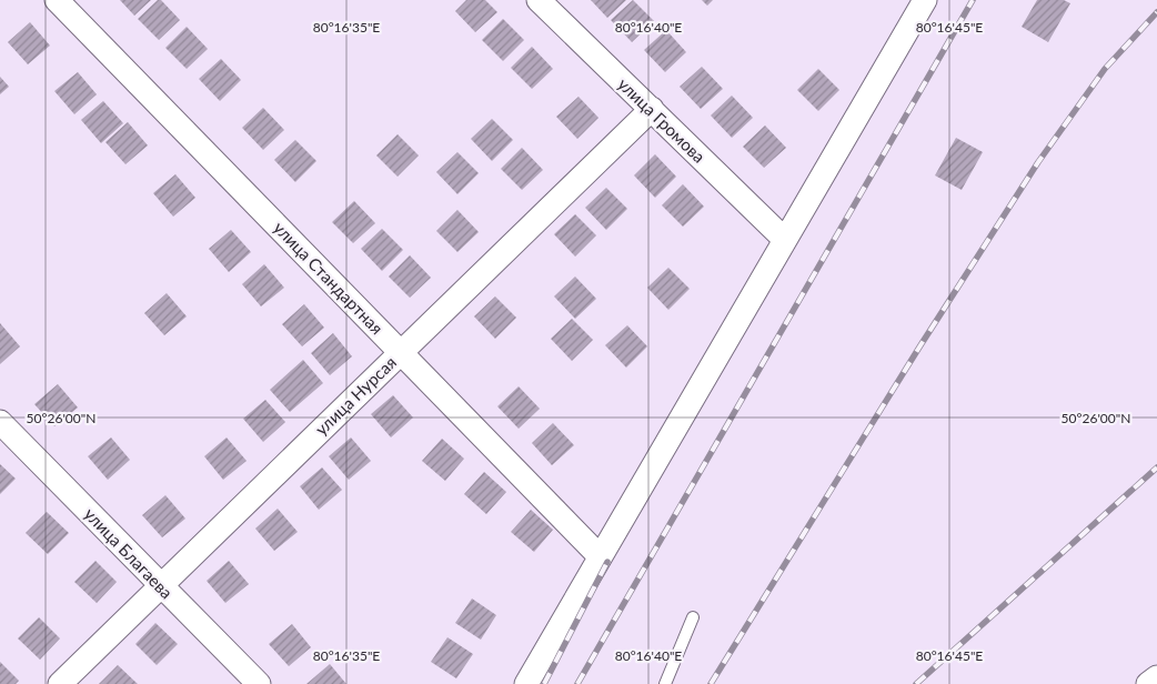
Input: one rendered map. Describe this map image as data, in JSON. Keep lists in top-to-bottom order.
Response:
{
  "streets": {
    "street": [
      "улица Громова",
      "улица Стандартная",
      "улица Нурсая",
      "улица Благаева"
    ]
  },
  "crossings": [
    ["улица Громова", "улица Нурсая"],
    ["улица Стандартная", "улица Нурсая"],
    ["улица Нурсая", "улица Благаева"]
  ],
  "coordinates": [
    "80°16'35\"E",
    "80°16'40\"E",
    "80°16'45\"E",
    "50°26'00\"N"
  ]
}
